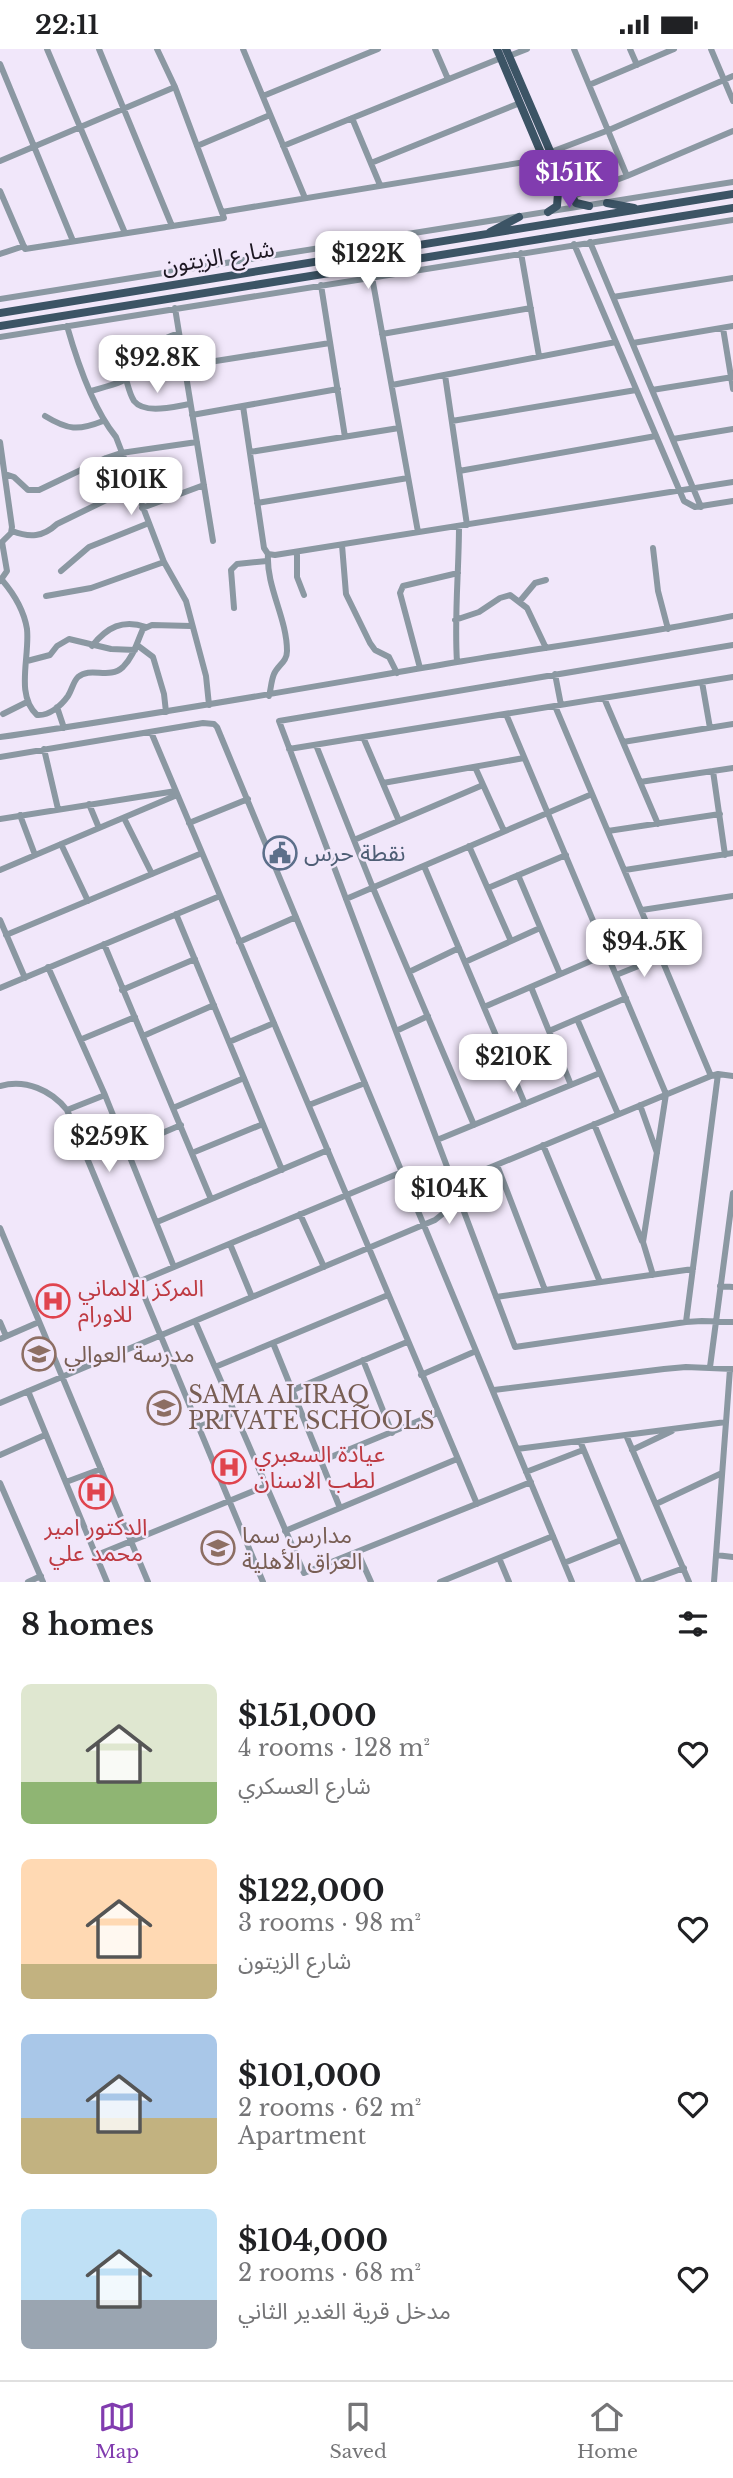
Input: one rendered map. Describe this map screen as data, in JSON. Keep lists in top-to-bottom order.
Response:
{
  "streets": {
    "main road": ["شارع الزيتون"]
  },
  "places": {
    "public building": ["نقطة حرس"],
    "hospital": ["المركز الالماني للاورام", "عيادة السعبري لطب الاسنان", "الدكتور امير محمد علي"],
    "school or university": ["مدرسة العوالي", "SAMA ALIRAQ PRIVATE SCHOOLS", "مدارس سما العراق الأهلية"]
  },
  "page": {
    "status": "22:11",
    "price": [
      "$151K",
      "$122K",
      "$92.8K",
      "$101K",
      "$94.5K",
      "$210K",
      "$259K",
      "$104K"
    ],
    "heading": "8 homes",
    "list": [
      {
        "name": "$151,000",
        "note": "4 rooms · 128 m² · شارع العسكري"
      },
      {
        "name": "$122,000",
        "note": "3 rooms · 98 m² · شارع الزيتون"
      },
      {
        "name": "$101,000",
        "note": "2 rooms · 62 m² · Apartment"
      },
      {
        "name": "$104,000",
        "note": "2 rooms · 68 m² · مدخل قرية الغدير الثاني"
      }
    ],
    "tabs": ["Map", "Saved", "Home"]
  }
}
